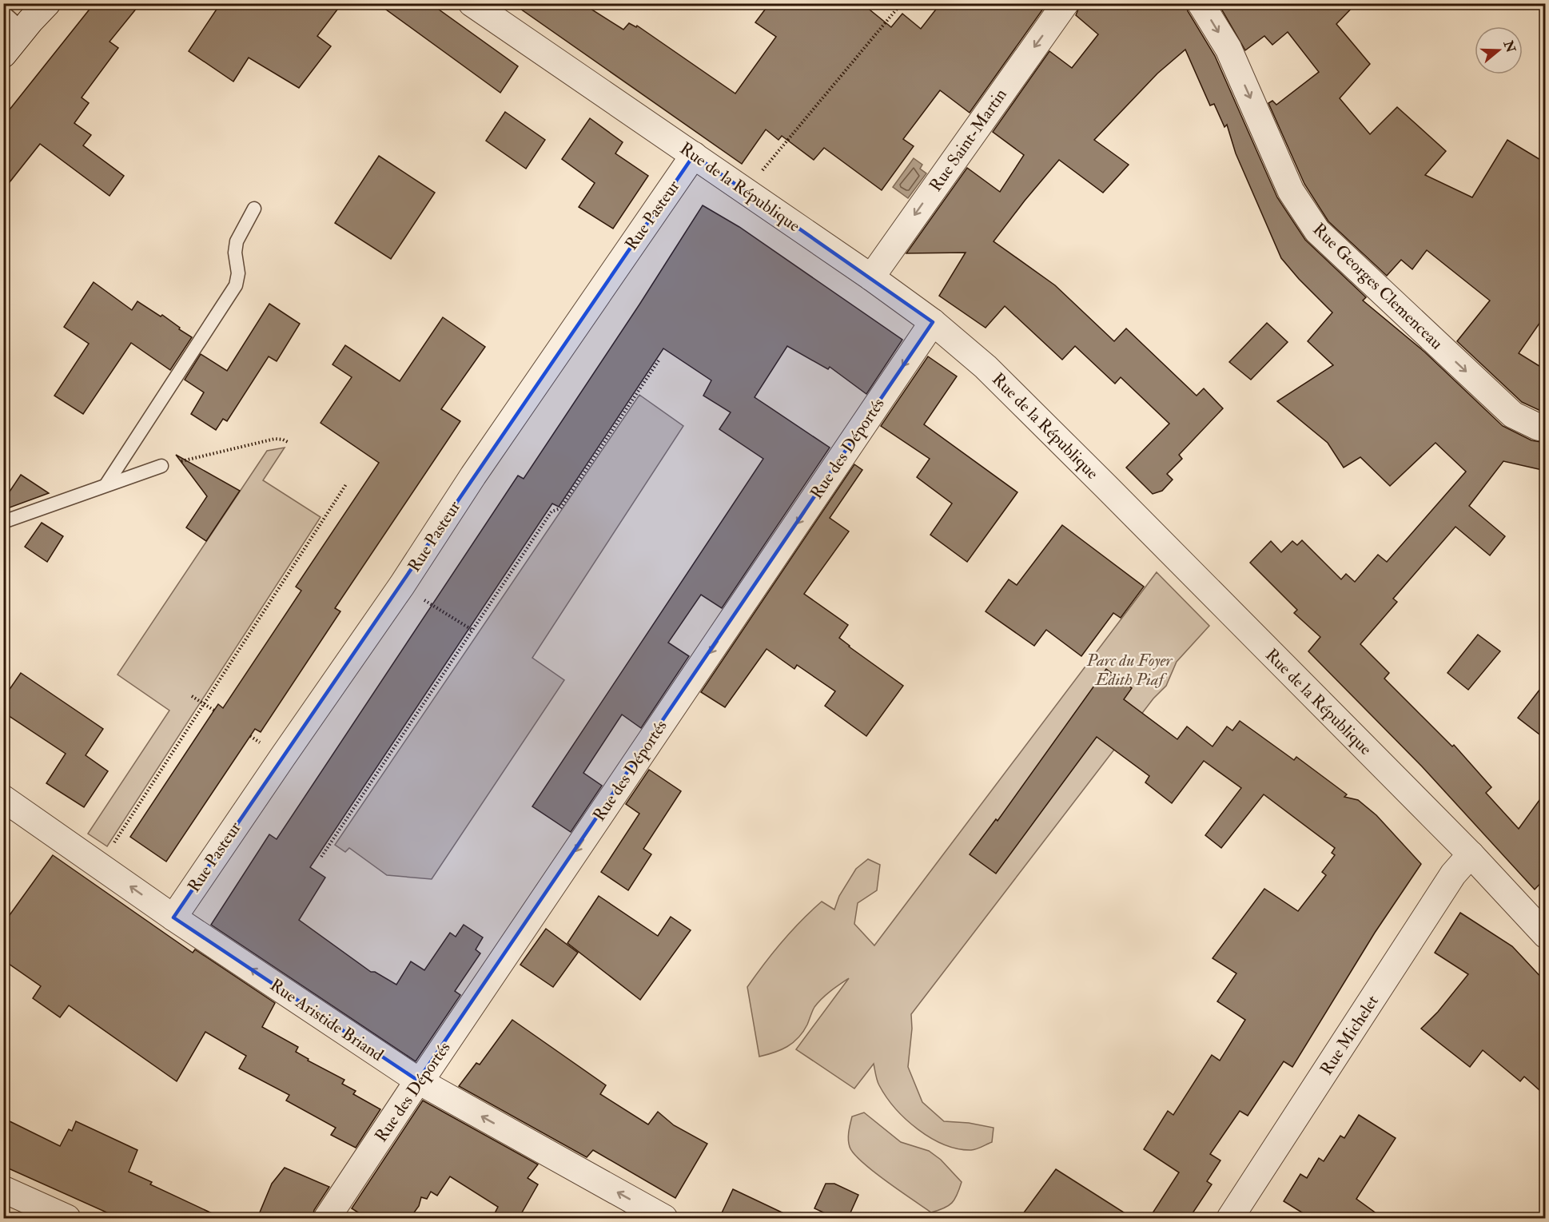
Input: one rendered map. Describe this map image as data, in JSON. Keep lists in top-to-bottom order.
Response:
{
  "streets": {
    "street": [
      "Rue Saint-Martin",
      "Rue de la République",
      "Rue Pasteur",
      "Rue Georges Clemenceau",
      "Rue des Déportés",
      "Rue Aristide Briand",
      "Rue Michelet"
    ]
  },
  "crossings": [
    ["Rue Saint-Martin", "Rue de la République"],
    ["Rue de la République", "Rue Pasteur"],
    ["Rue de la République", "Rue des Déportés"],
    ["Rue de la République", "Rue Michelet"],
    ["Rue Pasteur", "Rue Aristide Briand"],
    ["Rue des Déportés", "Rue Aristide Briand"]
  ],
  "one_way": [
    "Rue Saint-Martin",
    "Rue Georges Clemenceau",
    "Rue des Déportés",
    "Rue Aristide Briand"
  ],
  "parks": ["Parc du Foyer Edith Piaf"],
  "north": "right"
}
